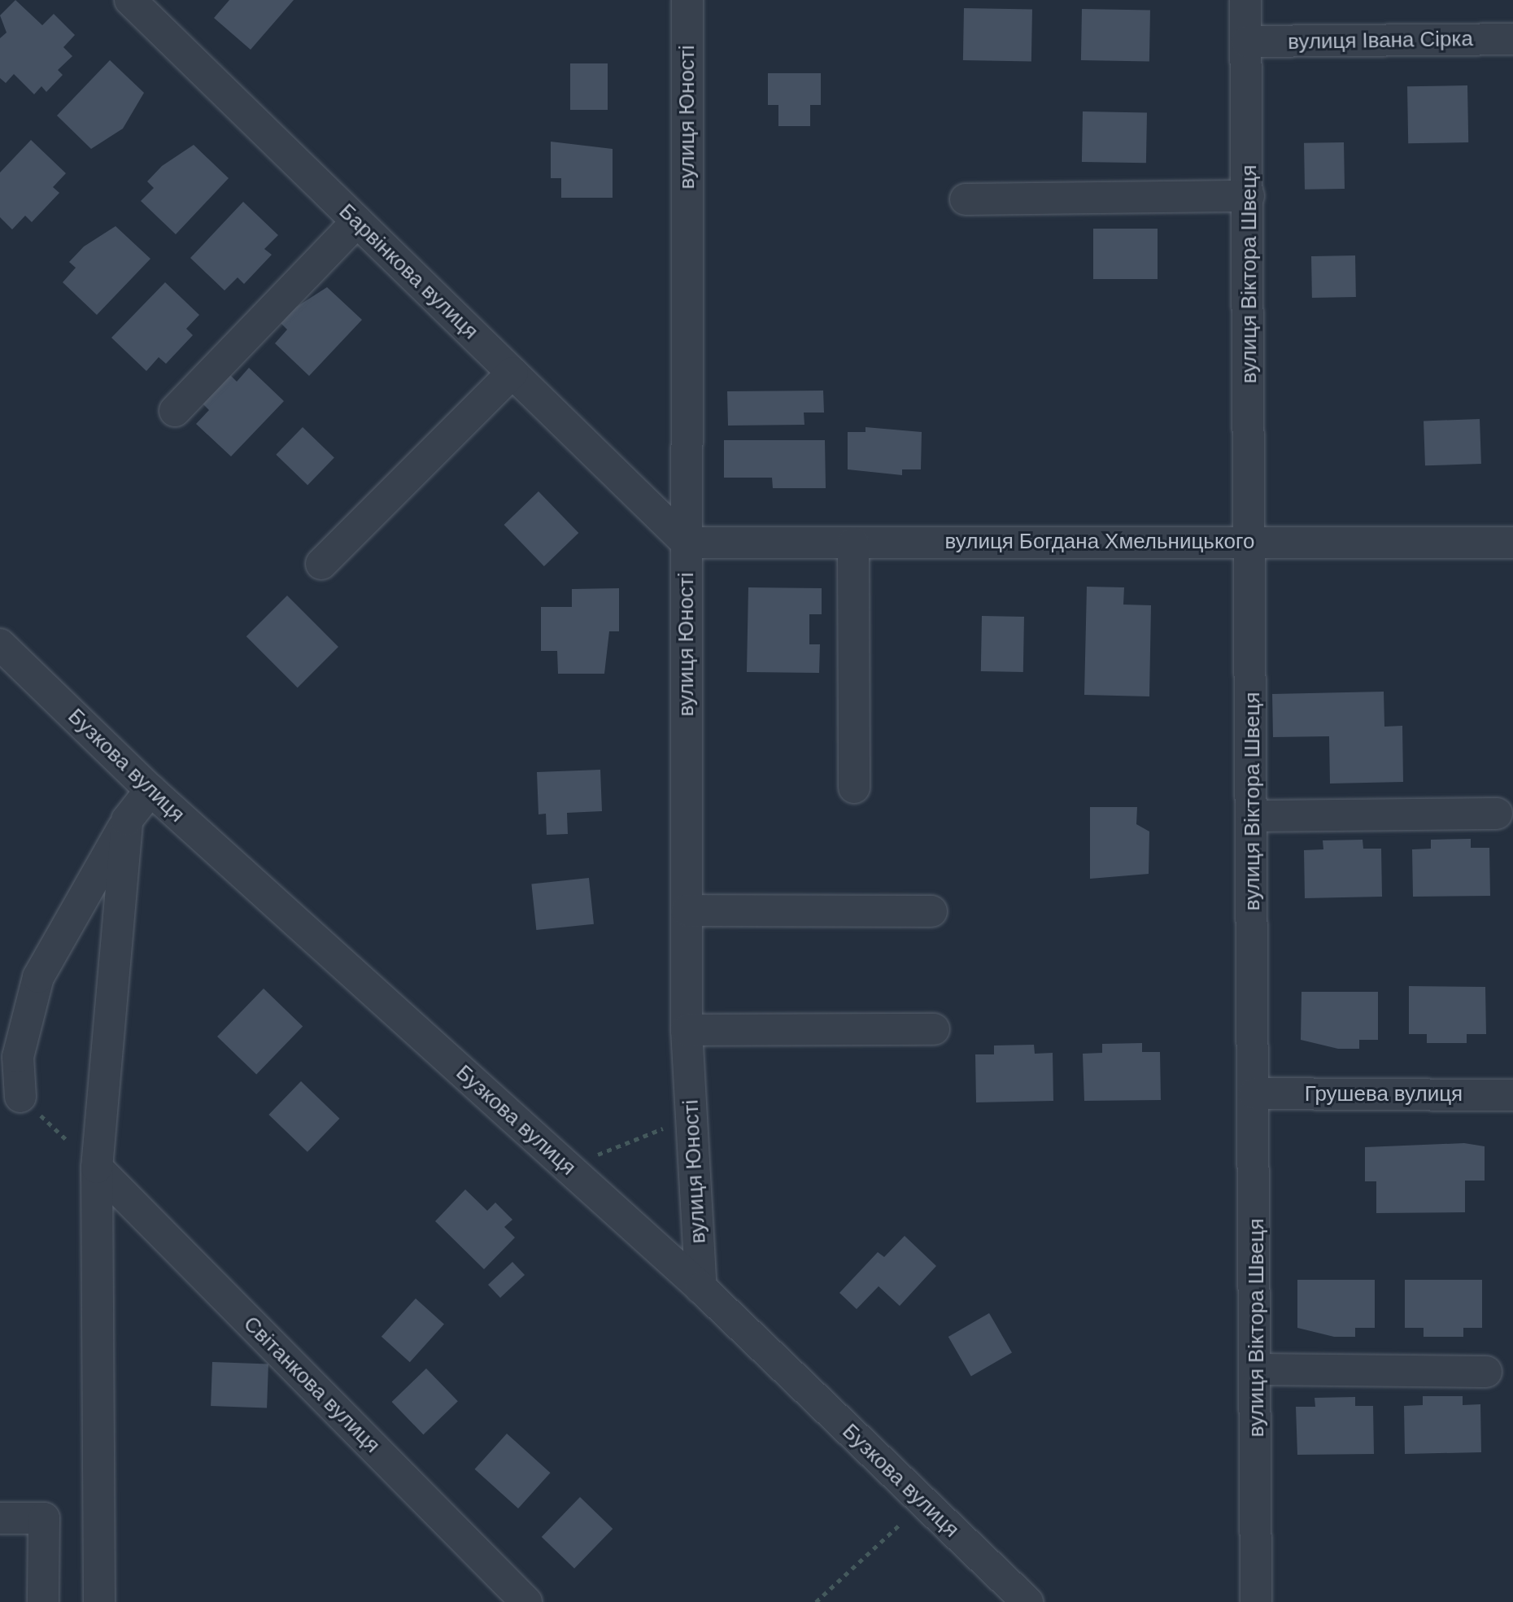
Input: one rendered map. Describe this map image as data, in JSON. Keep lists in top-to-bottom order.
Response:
{
  "streets": {
    "street": [
      "вулиця Івана Сірка",
      "вулиця Юності",
      "Барвінкова вулиця",
      "вулиця Віктора Швеця",
      "вулиця Богдана Хмельницького",
      "Бузкова вулиця",
      "Грушева вулиця",
      "Світанкова вулиця"
    ]
  },
  "crossings": [
    ["вулиця Івана Сірка", "вулиця Віктора Швеця"],
    ["вулиця Юності", "Барвінкова вулиця"],
    ["вулиця Юності", "вулиця Богдана Хмельницького"],
    ["вулиця Юності", "Бузкова вулиця"],
    ["Барвінкова вулиця", "вулиця Богдана Хмельницького"],
    ["вулиця Віктора Швеця", "вулиця Богдана Хмельницького"],
    ["вулиця Віктора Швеця", "Грушева вулиця"]
  ]
}
